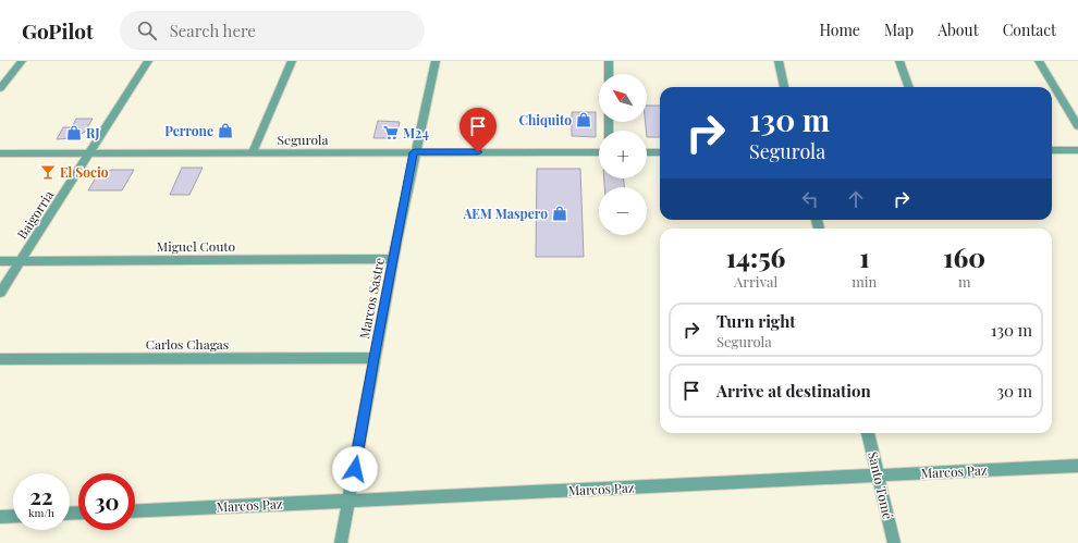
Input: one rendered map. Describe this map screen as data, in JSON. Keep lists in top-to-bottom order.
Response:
{
  "streets": {
    "street": [
      "Segurola",
      "Baigorria",
      "Miguel Couto",
      "Marcos Sastre",
      "Carlos Chagas",
      "Marcos Paz",
      "Santo Tomé"
    ]
  },
  "crossings": [
    ["Segurola", "Baigorria"],
    ["Segurola", "Marcos Sastre"],
    ["Baigorria", "Miguel Couto"],
    ["Miguel Couto", "Marcos Sastre"],
    ["Marcos Sastre", "Carlos Chagas"],
    ["Marcos Sastre", "Marcos Paz"],
    ["Marcos Paz", "Santo Tomé"]
  ],
  "places": {
    "shop": [
      "Chiquito",
      "Perrone",
      "RJ",
      "AEM Maspero"
    ],
    "supermarket": ["M24"],
    "bar": ["El Socio"]
  },
  "north": "top left",
  "page": {
    "header": "GoPilot",
    "search": "Search here",
    "nav": [
      "Home",
      "Map",
      "About",
      "Contact"
    ],
    "map_buttons": ["+", "−"],
    "turn": ["130 m", "Segurola"],
    "eta": [
      "14:56",
      "Arrival",
      "1",
      "min",
      "160",
      "m"
    ],
    "list": [
      {
        "name": "Turn right",
        "note": "Segurola",
        "value": "130 m"
      },
      {
        "name": "Arrive at destination",
        "value": "30 m"
      }
    ],
    "speed": "22 km/h",
    "limit": "30"
  }
}
